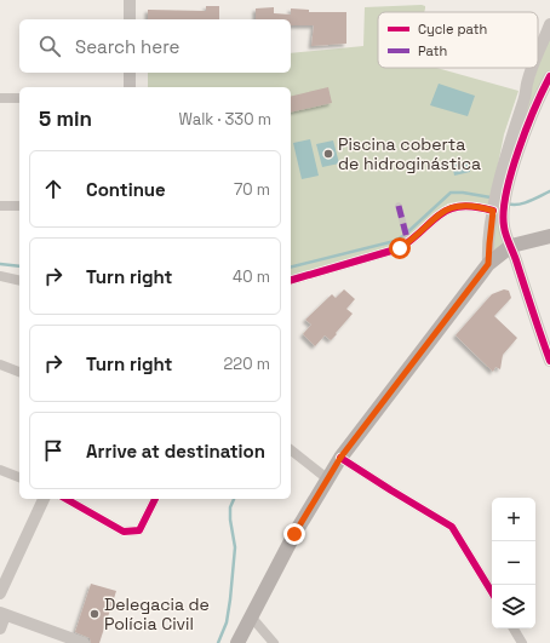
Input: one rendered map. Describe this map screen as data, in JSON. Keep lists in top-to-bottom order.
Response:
{
  "places": ["Piscina coberta de hidroginástica", "Delegacia de Polícia Civil"],
  "legend": ["Cycle path", "Path"],
  "page": {
    "search": "Search here",
    "heading": ["5 min", "Walk · 330 m"],
    "list": [
      ["Continue", "70 m"],
      ["Turn right", "40 m"],
      ["Turn right", "220 m"],
      "Arrive at destination"
    ],
    "map_buttons": ["+", "−"]
  }
}
